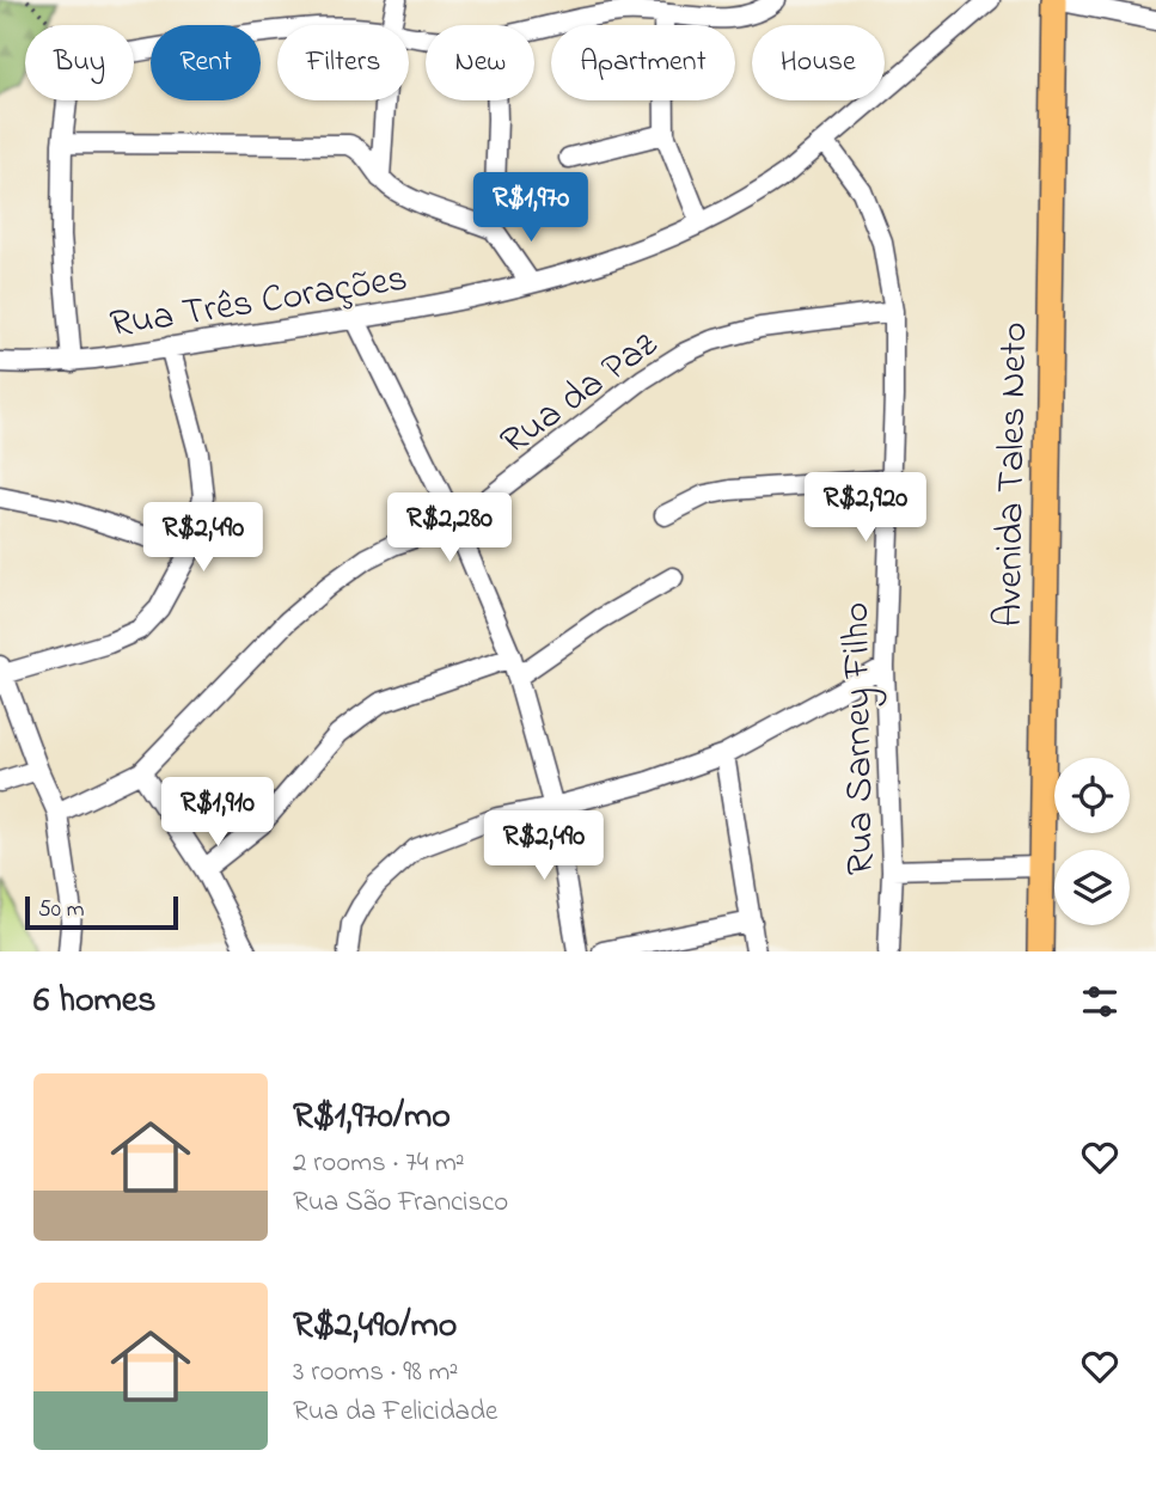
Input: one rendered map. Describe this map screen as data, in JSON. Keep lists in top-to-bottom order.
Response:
{
  "streets": {
    "main road": ["Avenida Tales Neto"],
    "street": ["Rua Três Corações", "Rua da Paz", "Rua Sarney Filho"]
  },
  "crossings": [
    ["Rua Três Corações", "Rua Sarney Filho"],
    ["Rua da Paz", "Rua Sarney Filho"]
  ],
  "scale_bar": "50 m",
  "page": {
    "chip": [
      "Buy",
      "Rent",
      "Filters",
      "New",
      "Apartment",
      "House"
    ],
    "price": [
      "R$1,970",
      "R$2,920",
      "R$2,280",
      "R$2,490",
      "R$1,910",
      "R$2,490"
    ],
    "scale": "50 m",
    "heading": "6 homes",
    "list": [
      {
        "name": "R$1,970/mo",
        "note": "2 rooms · 74 m² · Rua São Francisco"
      },
      {
        "name": "R$2,490/mo",
        "note": "3 rooms · 98 m² · Rua da Felicidade"
      }
    ]
  }
}
